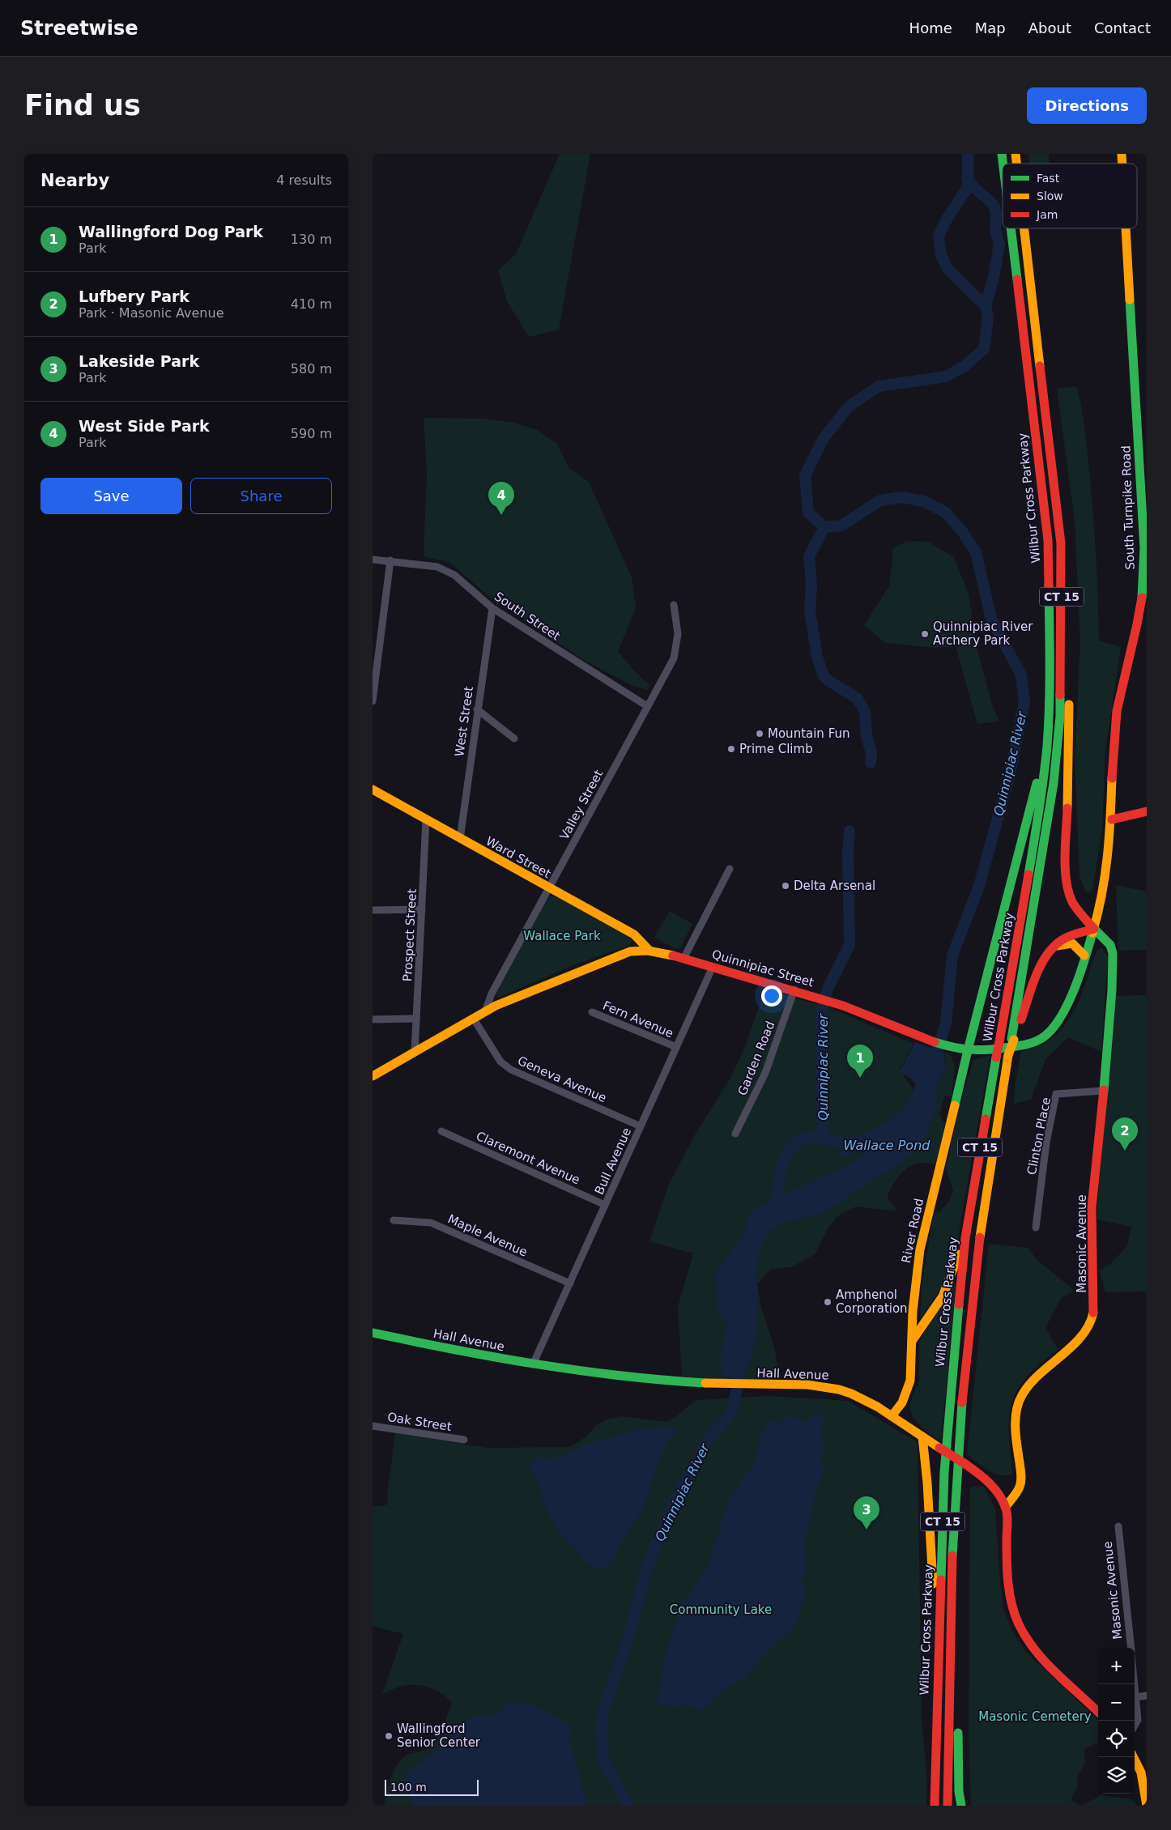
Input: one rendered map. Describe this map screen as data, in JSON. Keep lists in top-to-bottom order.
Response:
{
  "streets": {
    "main road": [
      "Wilbur Cross Parkway",
      "South Turnpike Road",
      "CT 15",
      "Ward Street",
      "Quinnipiac Street",
      "River Road",
      "Masonic Avenue",
      "Hall Avenue"
    ],
    "street": [
      "South Street",
      "West Street",
      "Valley Street",
      "Prospect Street",
      "Fern Avenue",
      "Garden Road",
      "Geneva Avenue",
      "Clinton Place",
      "Claremont Avenue",
      "Bull Avenue",
      "Maple Avenue",
      "Oak Street"
    ]
  },
  "crossings": [
    ["Wilbur Cross Parkway", "River Road"],
    ["Wilbur Cross Parkway", "Masonic Avenue"],
    ["South Turnpike Road", "Quinnipiac Street"],
    ["South Turnpike Road", "Masonic Avenue"],
    ["South Street", "West Street"],
    ["South Street", "Valley Street"],
    ["West Street", "Ward Street"],
    ["Valley Street", "Ward Street"],
    ["Valley Street", "Quinnipiac Street"],
    ["Ward Street", "Prospect Street"],
    ["Ward Street", "Quinnipiac Street"],
    ["Prospect Street", "Quinnipiac Street"],
    ["Quinnipiac Street", "Garden Road"],
    ["Quinnipiac Street", "Geneva Avenue"],
    ["Quinnipiac Street", "Bull Avenue"],
    ["Quinnipiac Street", "River Road"],
    ["Quinnipiac Street", "Masonic Avenue"],
    ["Fern Avenue", "Bull Avenue"],
    ["Geneva Avenue", "Bull Avenue"],
    ["Clinton Place", "Masonic Avenue"],
    ["Claremont Avenue", "Bull Avenue"],
    ["Bull Avenue", "Maple Avenue"],
    ["Bull Avenue", "Hall Avenue"],
    ["River Road", "Hall Avenue"],
    ["Masonic Avenue", "Hall Avenue"]
  ],
  "water": ["Quinnipiac River", "Wallace Pond"],
  "parks": ["Wallace Park", "Community Lake", "Masonic Cemetery"],
  "places": [
    "Quinnipiac River Archery Park",
    "Mountain Fun",
    "Prime Climb",
    "Delta Arsenal",
    "Amphenol Corporation",
    "Wallingford Senior Center"
  ],
  "legend": ["Fast", "Slow", "Jam"],
  "scale_bar": "100 m",
  "page": {
    "header": "Streetwise",
    "nav": [
      "Home",
      "Map",
      "About",
      "Contact"
    ],
    "buttons": [
      "Directions",
      ["Save", "Share"]
    ],
    "title": "Find us",
    "heading": ["Nearby", "4 results"],
    "list": [
      {
        "mark": "1",
        "name": "Wallingford Dog Park",
        "note": "Park",
        "value": "130 m"
      },
      {
        "mark": "2",
        "name": "Lufbery Park",
        "note": "Park · Masonic Avenue",
        "value": "410 m"
      },
      {
        "mark": "3",
        "name": "Lakeside Park",
        "note": "Park",
        "value": "580 m"
      },
      {
        "mark": "4",
        "name": "West Side Park",
        "note": "Park",
        "value": "590 m"
      }
    ],
    "pins": [
      "4",
      "1",
      "2",
      "3"
    ],
    "map_buttons": ["+", "−"],
    "scale": "100 m"
  }
}
